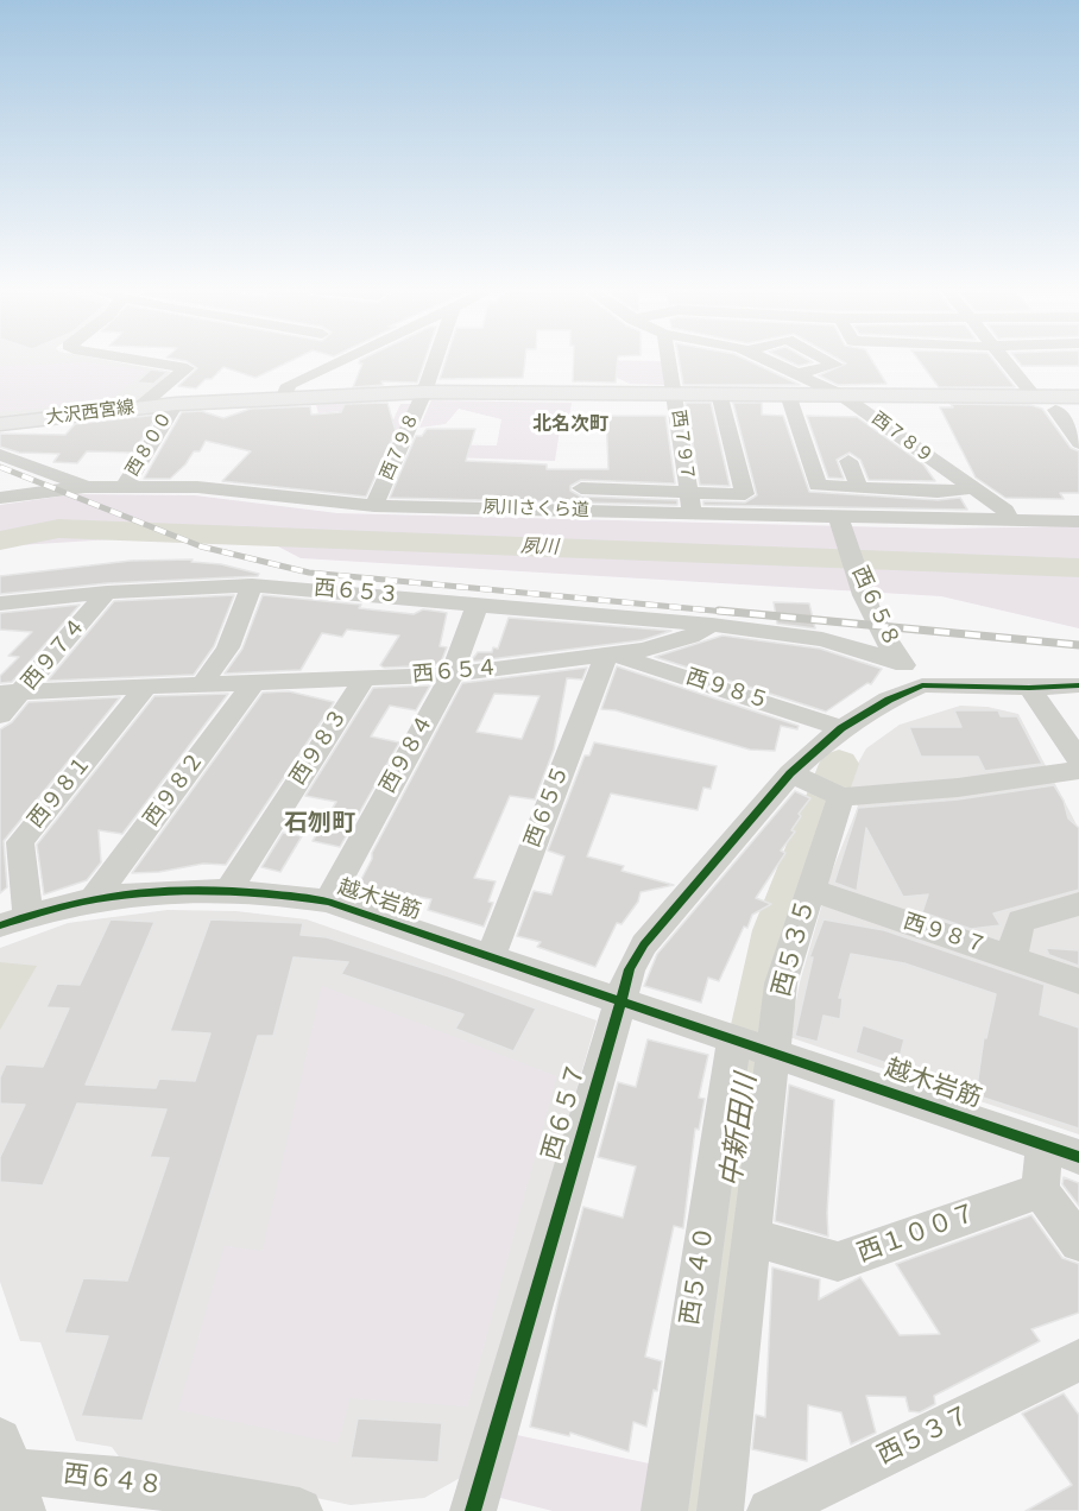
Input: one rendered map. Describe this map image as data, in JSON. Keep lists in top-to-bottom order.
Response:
{
  "streets": {
    "main road": ["大沢西宮線"],
    "street": [
      "西７８９",
      "西８００",
      "西７９７",
      "西７９８",
      "夙川さくら道",
      "西６５３",
      "西６５８",
      "西９７４",
      "西６５４",
      "西９８５",
      "西９８３",
      "西９８４",
      "西９８２",
      "西９８１",
      "西６５５",
      "越木岩筋",
      "西９８７",
      "西５３５",
      "西６５７",
      "西１００７",
      "西５４０",
      "西５３７",
      "西６４８"
    ]
  },
  "crossings": [
    ["大沢西宮線", "西７８９"],
    ["大沢西宮線", "西８００"],
    ["大沢西宮線", "西７９７"],
    ["大沢西宮線", "西７９８"],
    ["西７８９", "夙川さくら道"],
    ["西８００", "夙川さくら道"],
    ["西７９７", "夙川さくら道"],
    ["西７９８", "夙川さくら道"],
    ["夙川さくら道", "西６５８"],
    ["西６５３", "西９７４"],
    ["西６５３", "西６５４"],
    ["西６５３", "西９８４"],
    ["西９７４", "西６５４"],
    ["西６５４", "西９８５"],
    ["西６５４", "西９８３"],
    ["西６５４", "西９８４"],
    ["西６５４", "西９８２"],
    ["西６５４", "西９８１"],
    ["西６５４", "西６５５"],
    ["西９８５", "西６５５"],
    ["西９８３", "越木岩筋"],
    ["西９８４", "越木岩筋"],
    ["西９８２", "越木岩筋"],
    ["西９８１", "越木岩筋"],
    ["西６５５", "越木岩筋"],
    ["越木岩筋", "西５３５"],
    ["越木岩筋", "西６５７"],
    ["越木岩筋", "西５４０"],
    ["西９８７", "西５３５"],
    ["西５３５", "西６５７"],
    ["西５３５", "西１００７"]
  ],
  "districts": ["北名次町", "石刎町"],
  "water": ["夙川", "中新田川"]
}
